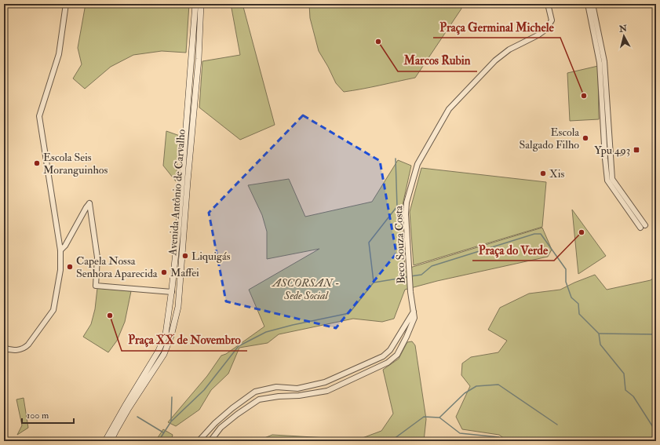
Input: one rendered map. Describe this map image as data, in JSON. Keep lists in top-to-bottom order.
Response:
{
  "streets": {
    "main road": ["Avenida Antônio de Carvalho"],
    "street": ["Beco Souza Costa"]
  },
  "parks": ["ASCORSAN - Sede Social"],
  "places": {
    "other": [
      "Marcos Rubin",
      "Praça Germinal Michele",
      "Escola Salgado Filho",
      "Escola Seis Moranguinhos",
      "Xis",
      "Praça do Verde",
      "Liquigás",
      "Capela Nossa Senhora Aparecida",
      "Maffei",
      "Praça XX de Novembro"
    ],
    "transit": ["Ypu 493"]
  },
  "scale_bar": "100 m",
  "north": "top"
}
